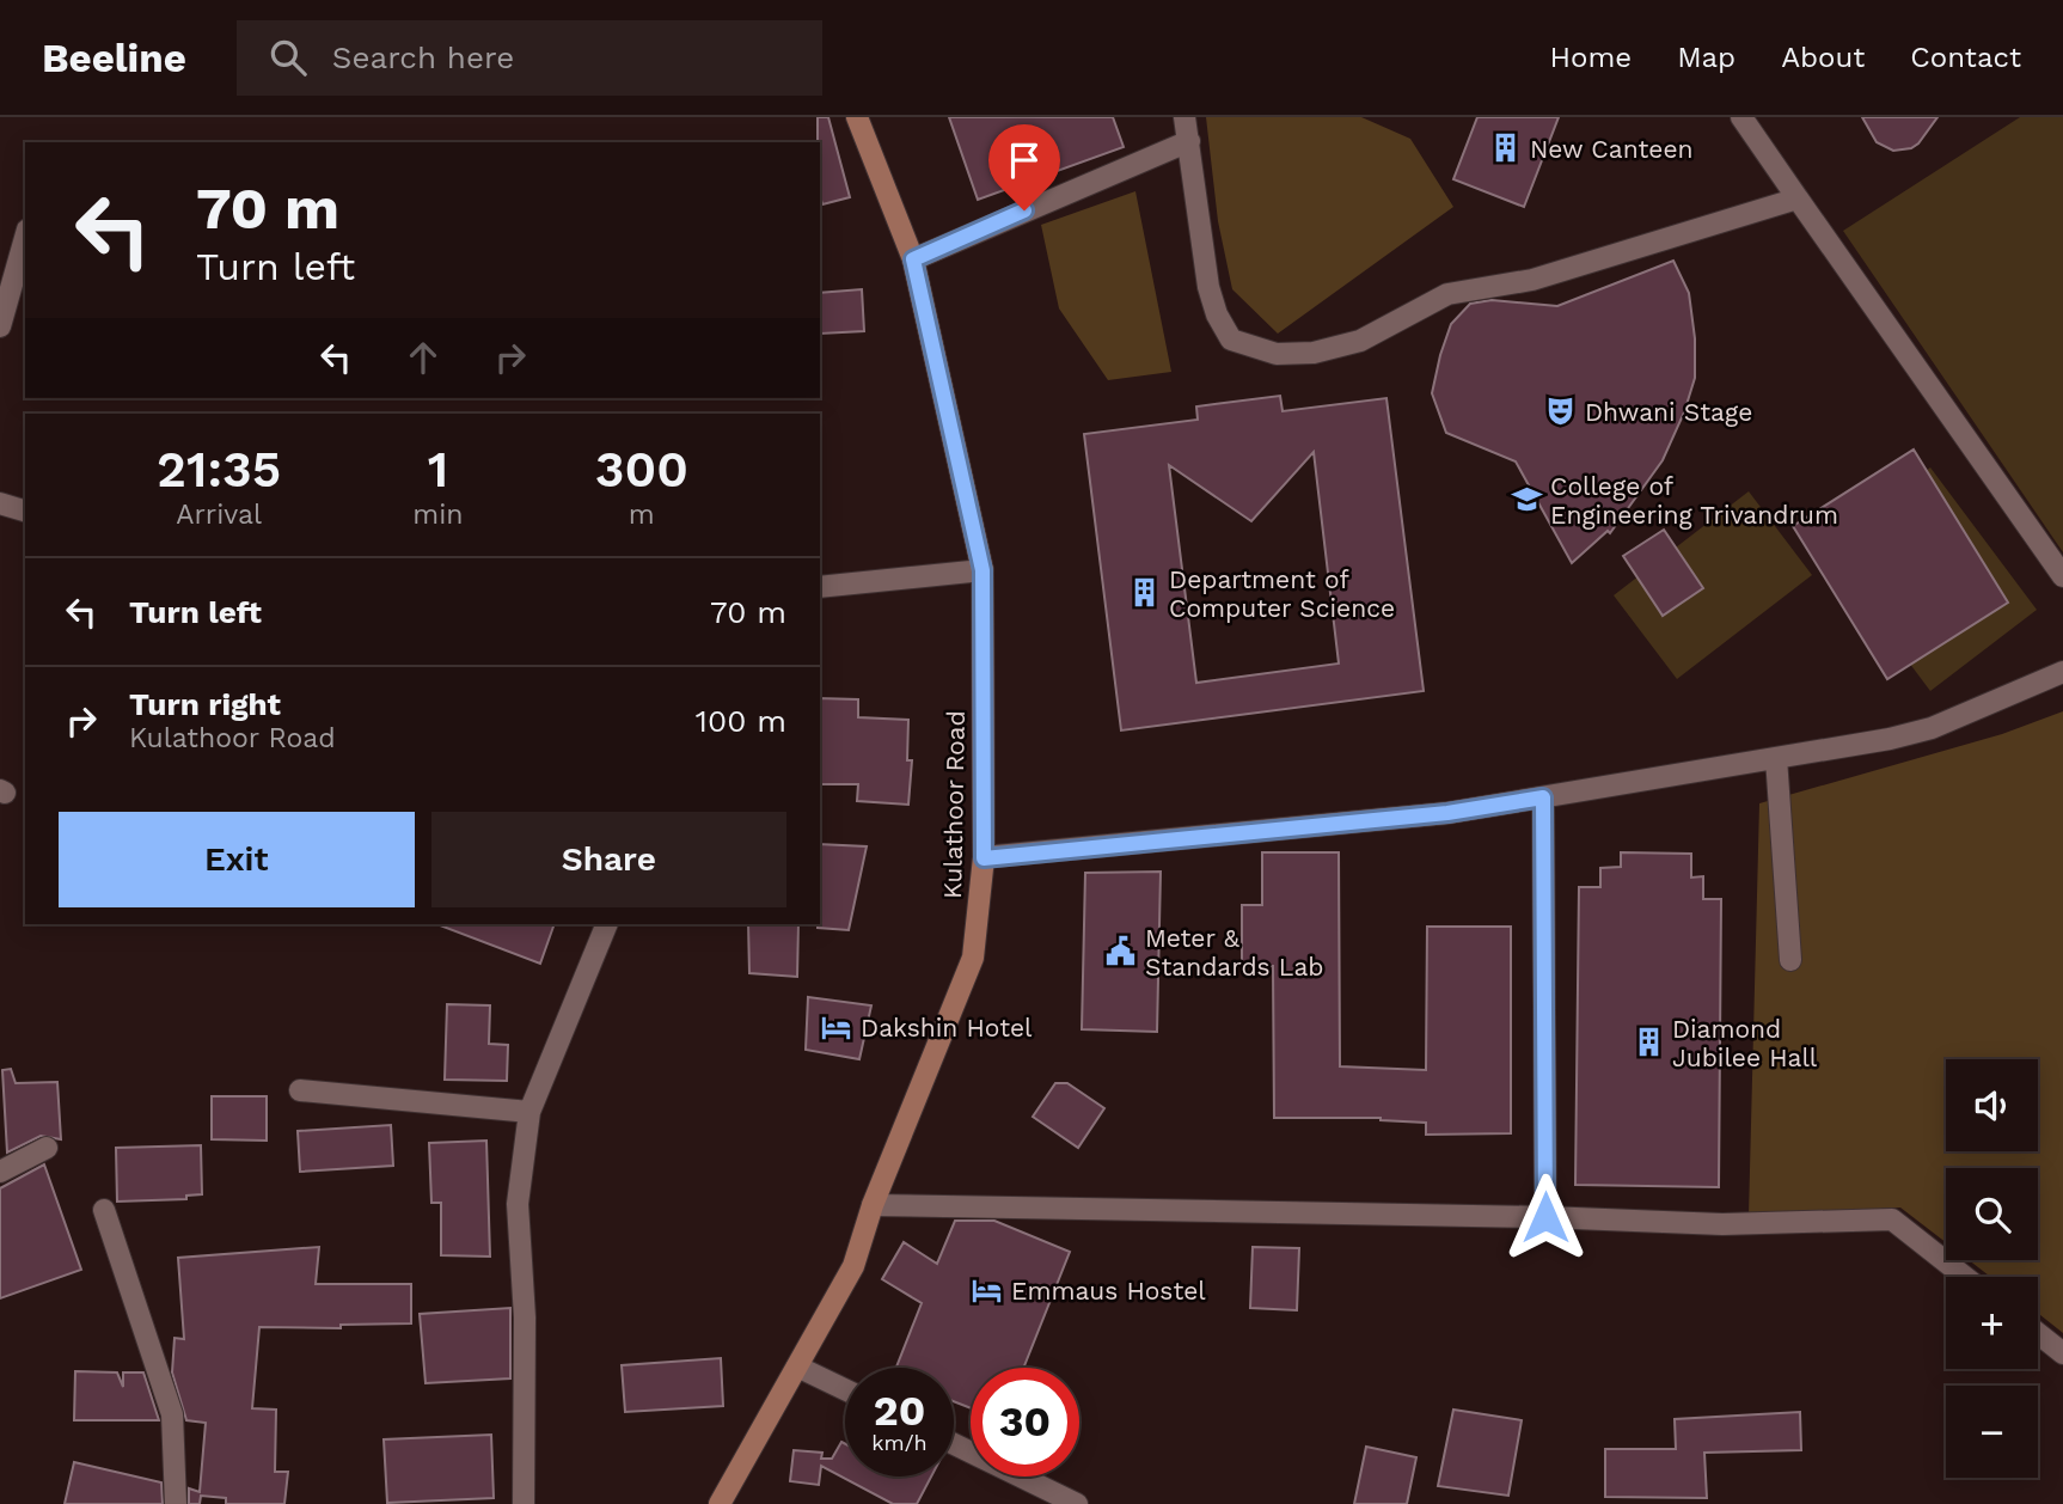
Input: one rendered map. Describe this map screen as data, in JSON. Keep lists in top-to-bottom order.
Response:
{
  "streets": {
    "main road": ["Kulathoor Road"]
  },
  "places": {
    "building": ["New Canteen", "Department of Computer Science", "Diamond Jubilee Hall"],
    "theatre": ["Dhwani Stage"],
    "school or university": ["College of Engineering Trivandrum"],
    "public building": ["Meter & Standards Lab"],
    "hotel": ["Dakshin Hotel", "Emmaus Hostel"]
  },
  "page": {
    "header": "Beeline",
    "search": "Search here",
    "nav": [
      "Home",
      "Map",
      "About",
      "Contact"
    ],
    "turn": ["70 m", "Turn left"],
    "eta": [
      "21:35",
      "Arrival",
      "1",
      "min",
      "300",
      "m"
    ],
    "list": [
      {
        "name": "Turn left",
        "value": "70 m"
      },
      {
        "name": "Turn right",
        "note": "Kulathoor Road",
        "value": "100 m"
      }
    ],
    "buttons": ["Exit", "Share"],
    "map_buttons": ["+", "−"],
    "speed": "20 km/h",
    "limit": "30"
  }
}
